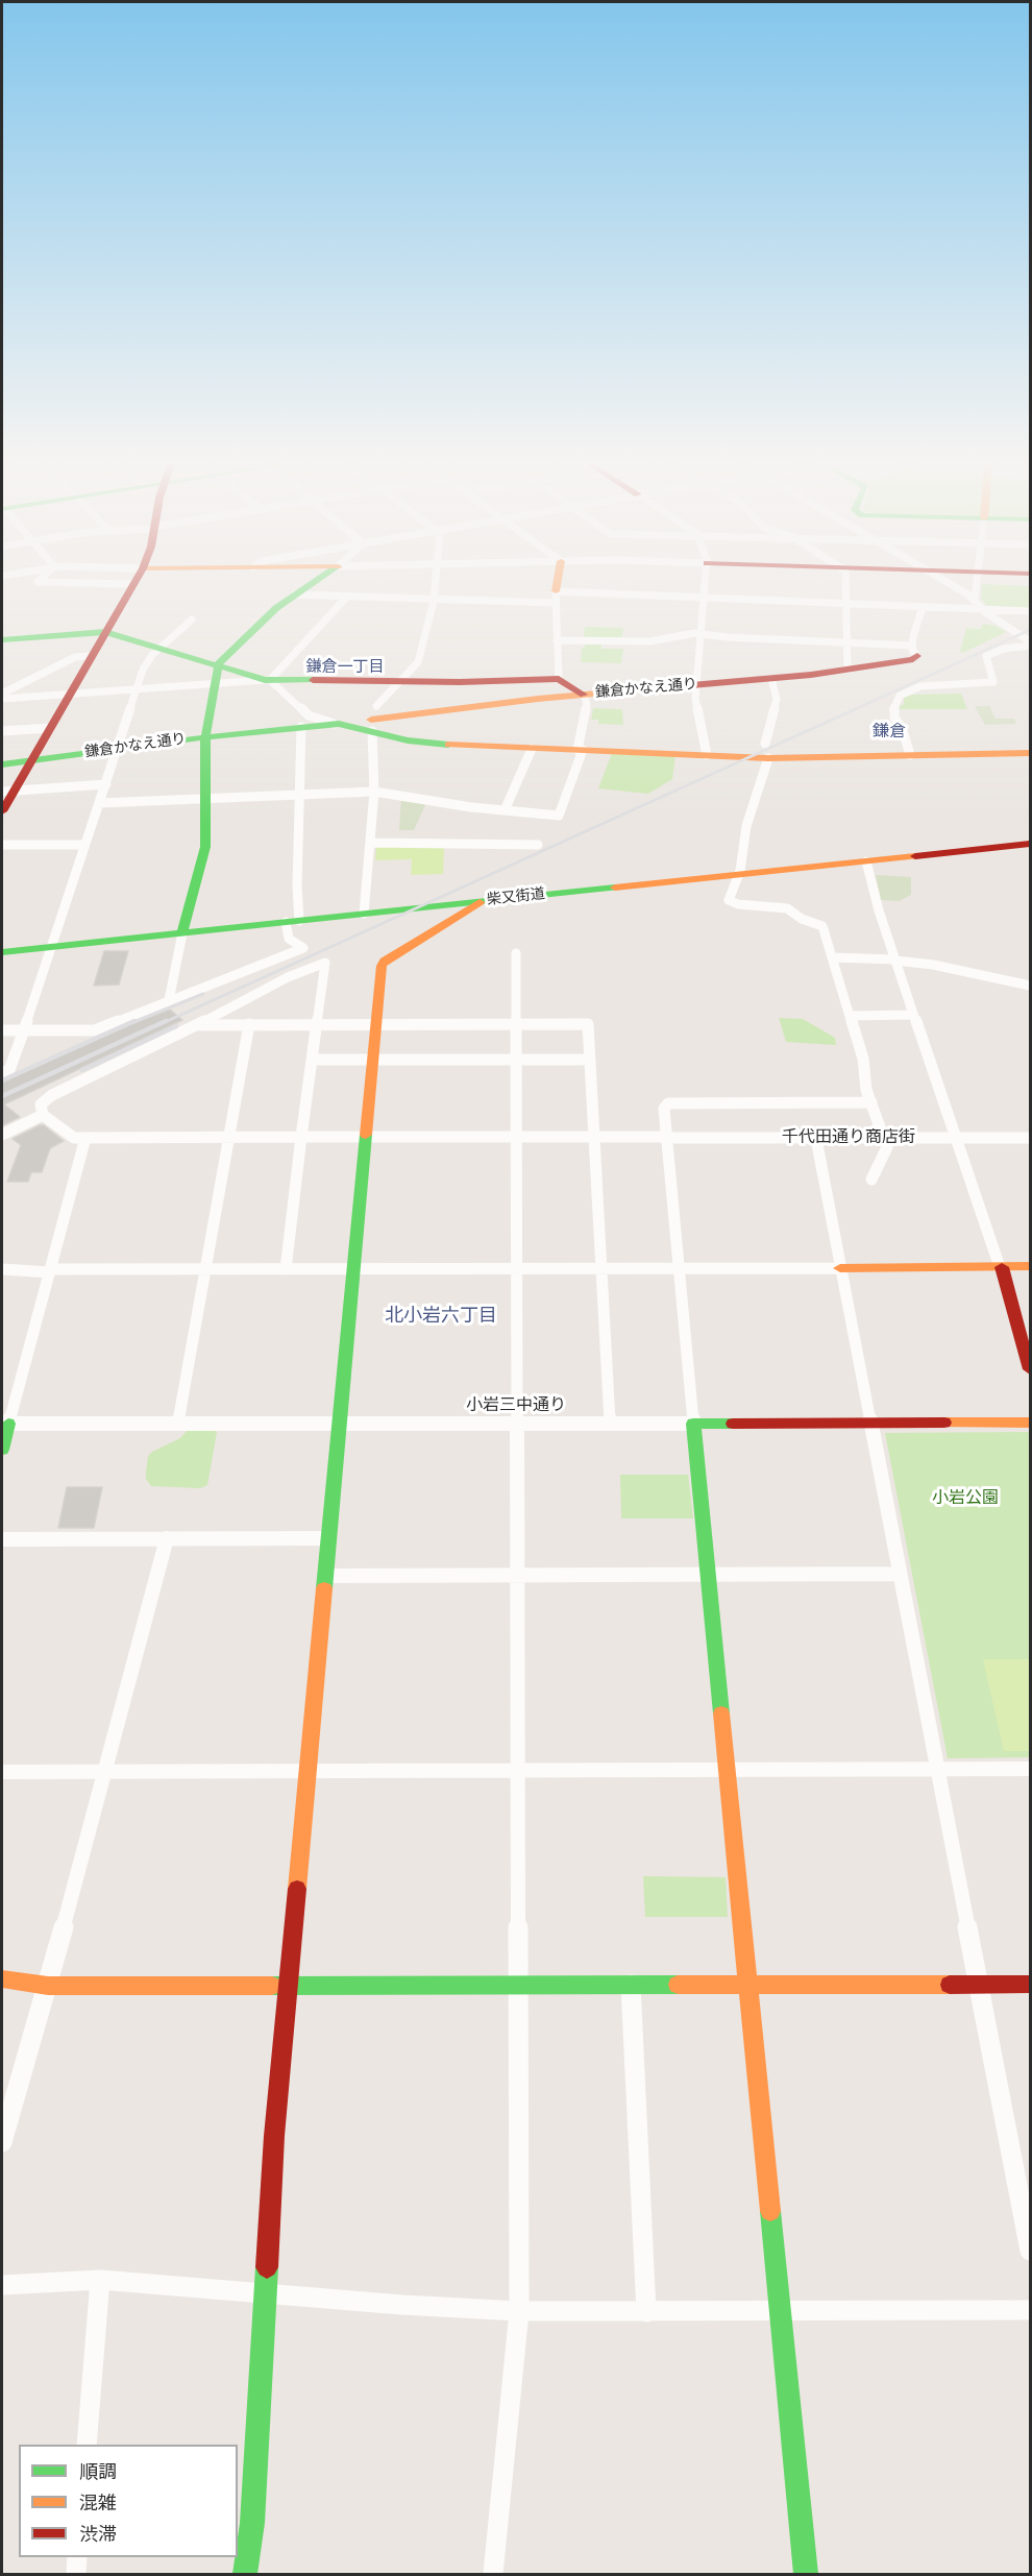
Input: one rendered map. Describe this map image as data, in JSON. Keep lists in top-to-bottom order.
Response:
{
  "streets": {
    "street": [
      "鎌倉かなえ通り",
      "柴又街道",
      "千代田通り商店街",
      "小岩三中通り"
    ]
  },
  "districts": ["鎌倉一丁目", "鎌倉", "北小岩六丁目"],
  "parks": ["小岩公園"],
  "legend": ["順調", "混雑", "渋滞"]
}
